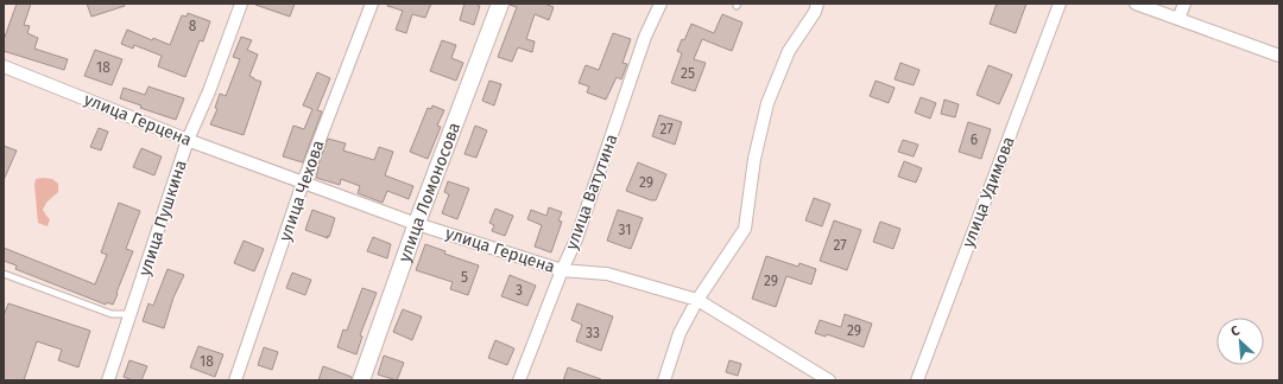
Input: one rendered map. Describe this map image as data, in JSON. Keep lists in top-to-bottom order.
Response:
{
  "streets": {
    "street": [
      "улица Герцена",
      "улица Чехова",
      "улица Ломоносова",
      "улица Ватутина",
      "улица Удимова",
      "улица Пушкина"
    ]
  },
  "crossings": [
    ["улица Герцена", "улица Чехова"],
    ["улица Герцена", "улица Ломоносова"],
    ["улица Герцена", "улица Ватутина"],
    ["улица Герцена", "улица Пушкина"]
  ],
  "house_numbers": [
    "8",
    "18",
    "25",
    "27",
    "6",
    "29",
    "31",
    "27",
    "5",
    "29",
    "3",
    "29",
    "33",
    "18"
  ],
  "north": "top left"
}
